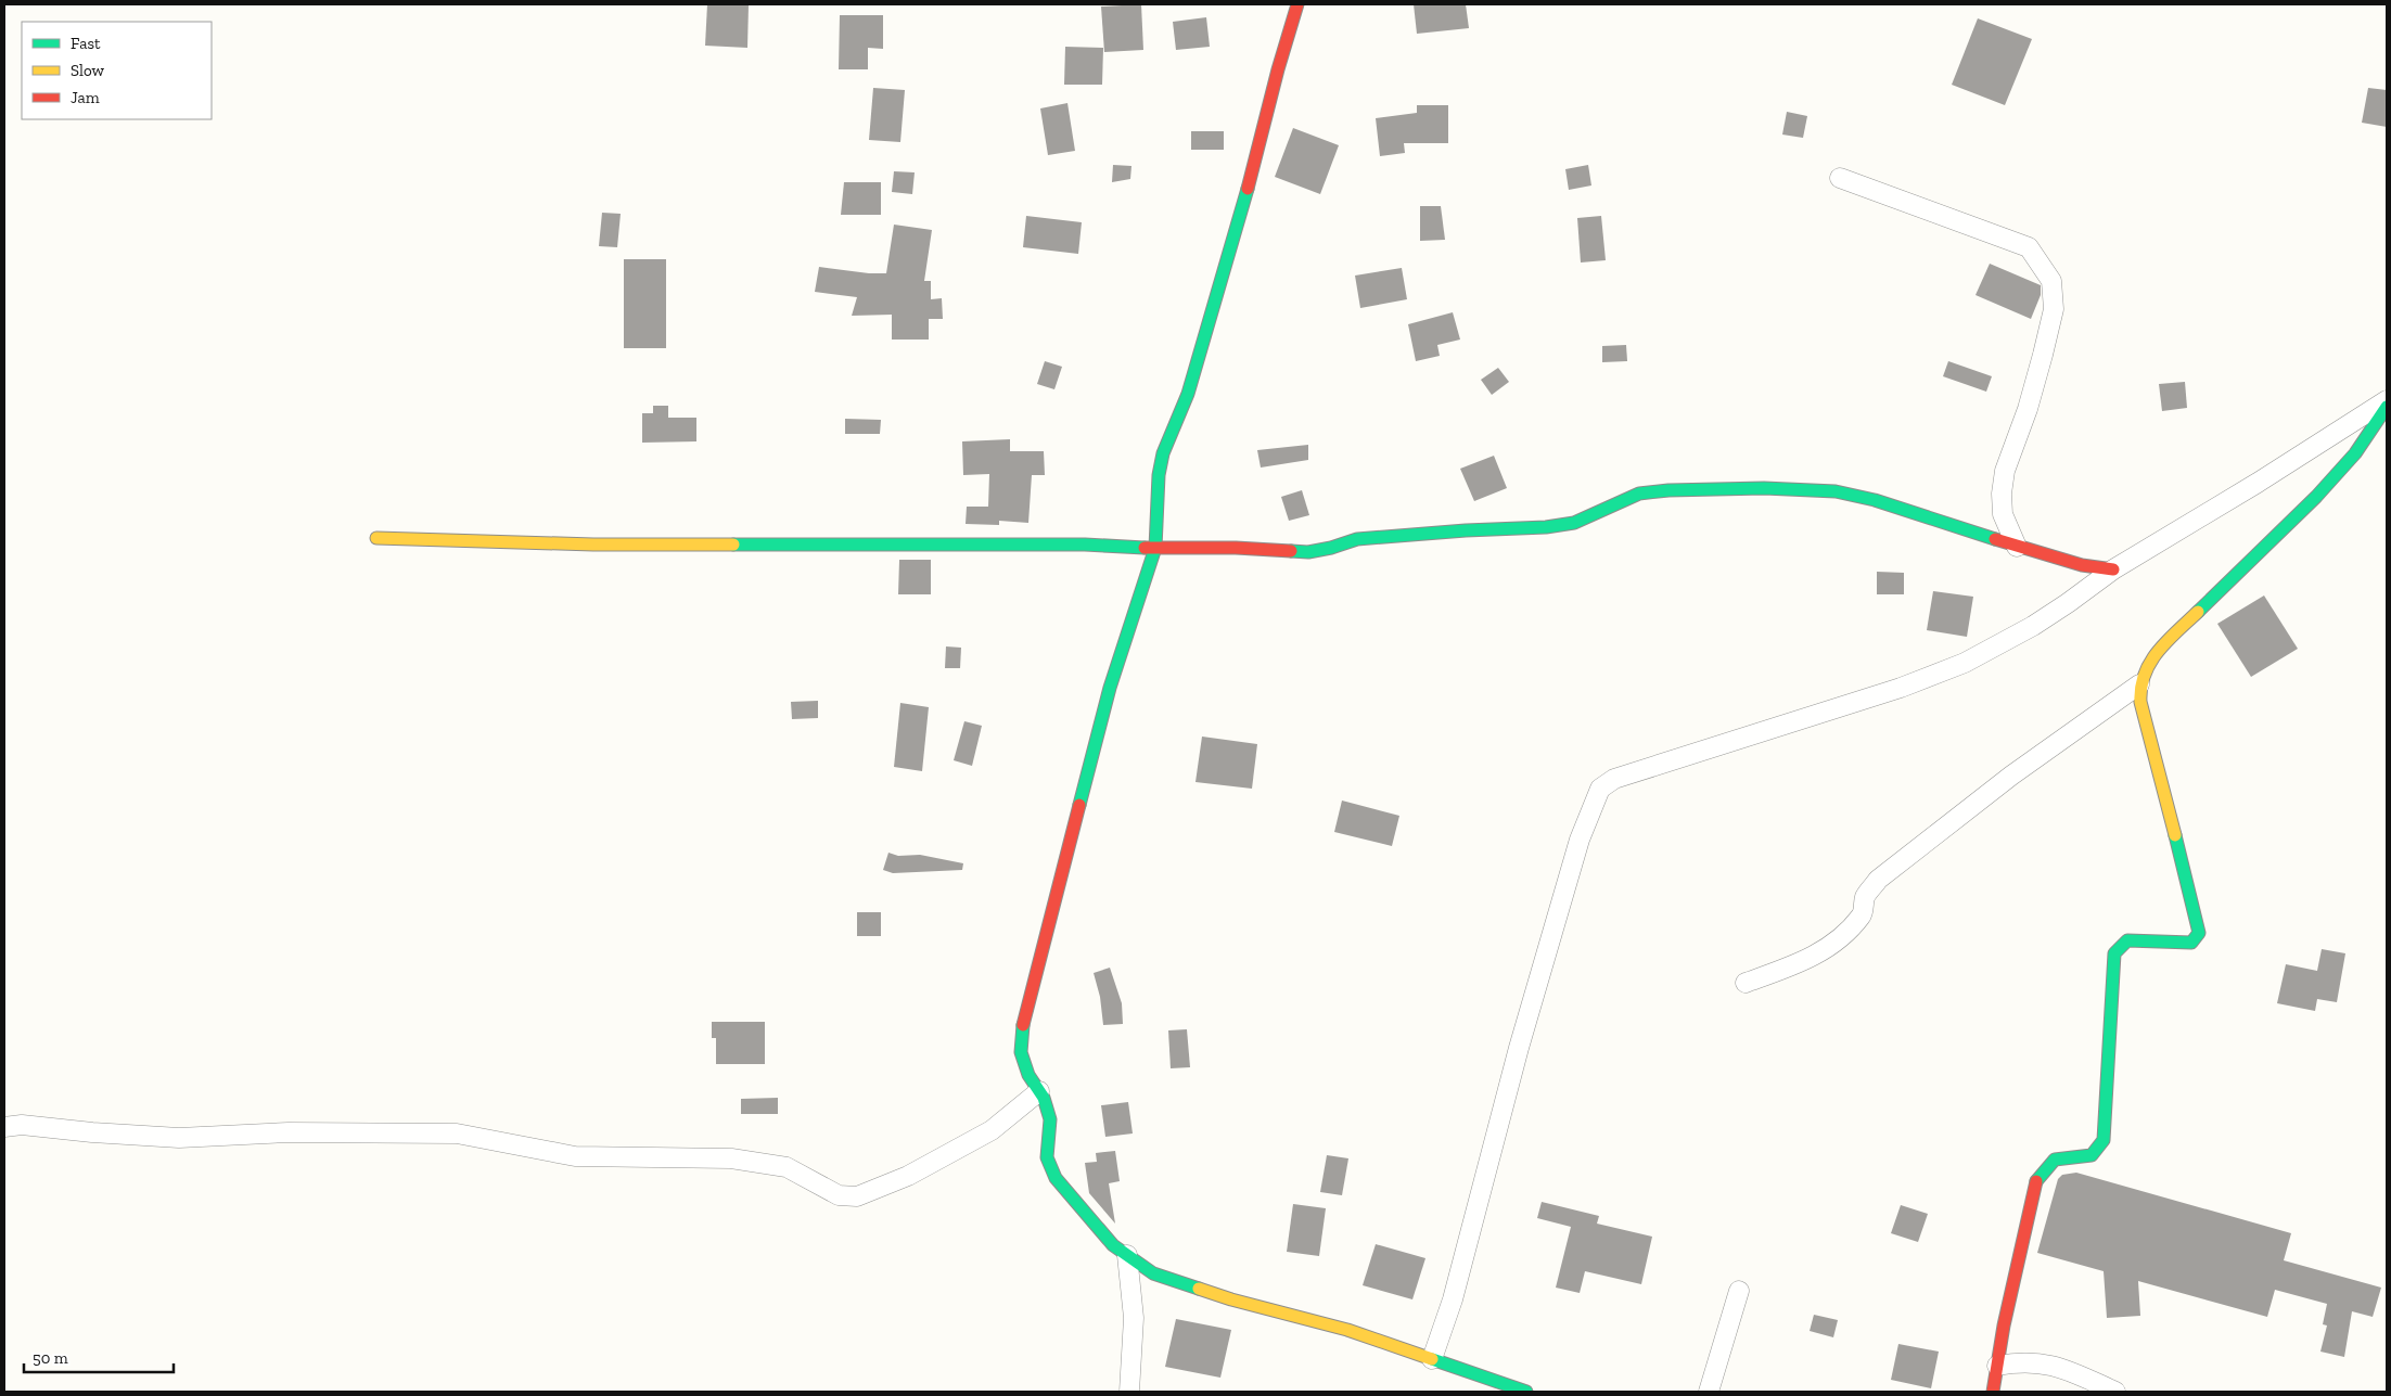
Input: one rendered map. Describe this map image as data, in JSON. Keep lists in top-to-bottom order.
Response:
{
  "legend": ["Fast", "Slow", "Jam"],
  "scale_bar": "50 m"
}
